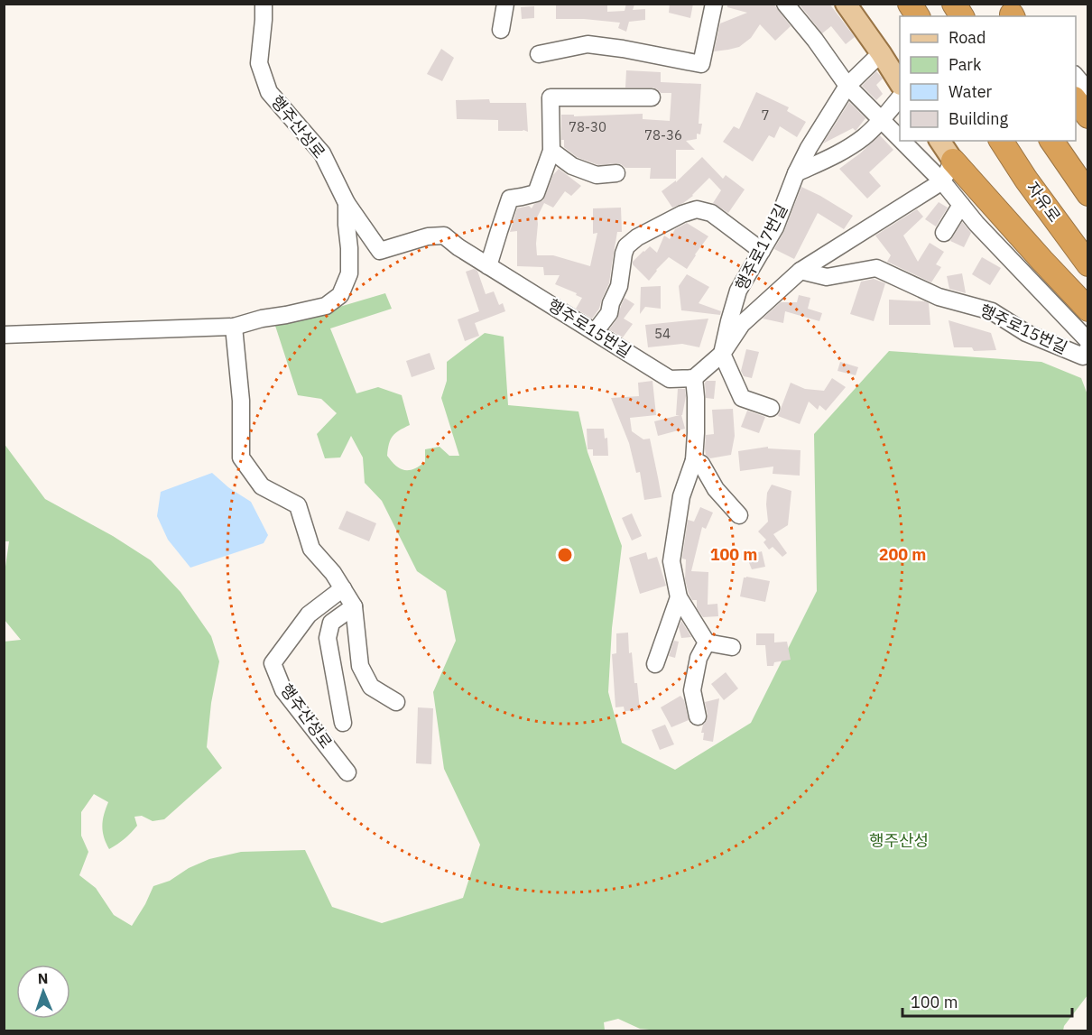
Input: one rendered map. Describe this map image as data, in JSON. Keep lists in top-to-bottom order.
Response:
{
  "streets": {
    "highway": ["자유로"],
    "street": ["행주산성로", "행주로17번길", "행주로15번길"]
  },
  "crossings": [
    ["행주산성로", "행주로15번길"]
  ],
  "parks": ["행주산성"],
  "house_numbers": [
    "7",
    "78-30",
    "78-36",
    "54"
  ],
  "legend": [
    "Road",
    "Park",
    "Water",
    "Building"
  ],
  "scale_bar": "100 m",
  "north": "top",
  "rings": ["100 m", "200 m"]
}
